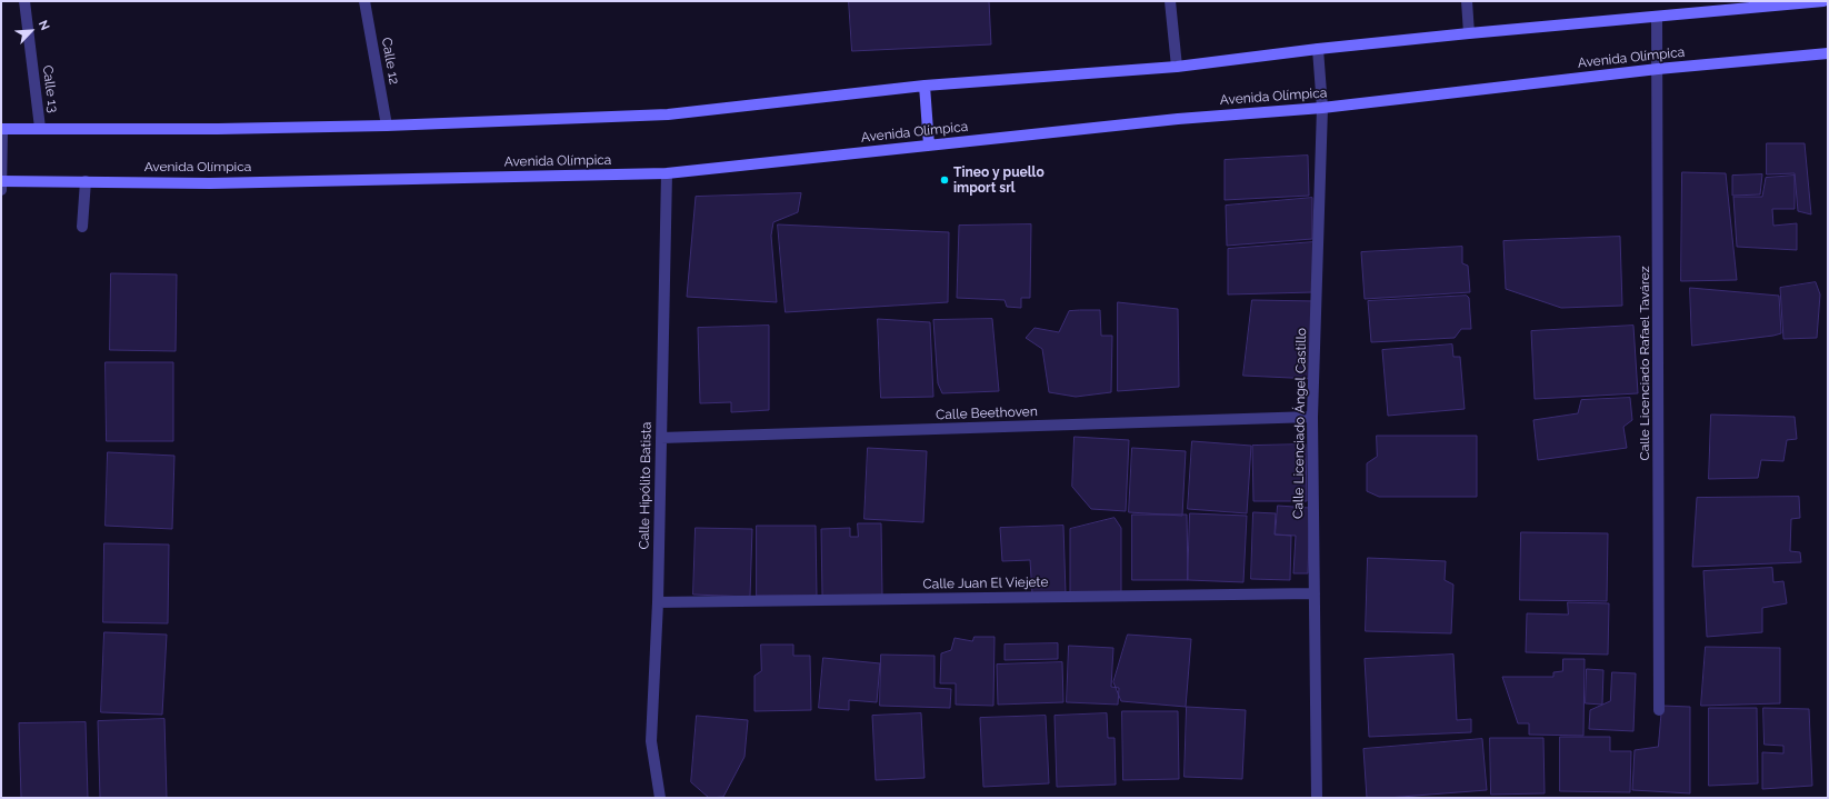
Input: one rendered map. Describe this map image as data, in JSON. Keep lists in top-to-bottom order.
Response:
{
  "streets": {
    "main road": ["Avenida Olímpica"],
    "street": [
      "Calle 12",
      "Calle 13",
      "Calle Licenciado Rafael Tavárez",
      "Calle Beethoven",
      "Calle Licenciado Ángel Castillo",
      "Calle Hipólito Batista",
      "Calle Juan El Viejete"
    ]
  },
  "crossings": [
    ["Avenida Olímpica", "Calle Licenciado Rafael Tavárez"],
    ["Avenida Olímpica", "Calle Licenciado Ángel Castillo"],
    ["Avenida Olímpica", "Calle Hipólito Batista"],
    ["Calle Beethoven", "Calle Licenciado Ángel Castillo"],
    ["Calle Beethoven", "Calle Hipólito Batista"],
    ["Calle Licenciado Ángel Castillo", "Calle Juan El Viejete"],
    ["Calle Hipólito Batista", "Calle Juan El Viejete"]
  ],
  "places": ["Tineo y puello import srl"],
  "north": "top right"
}
